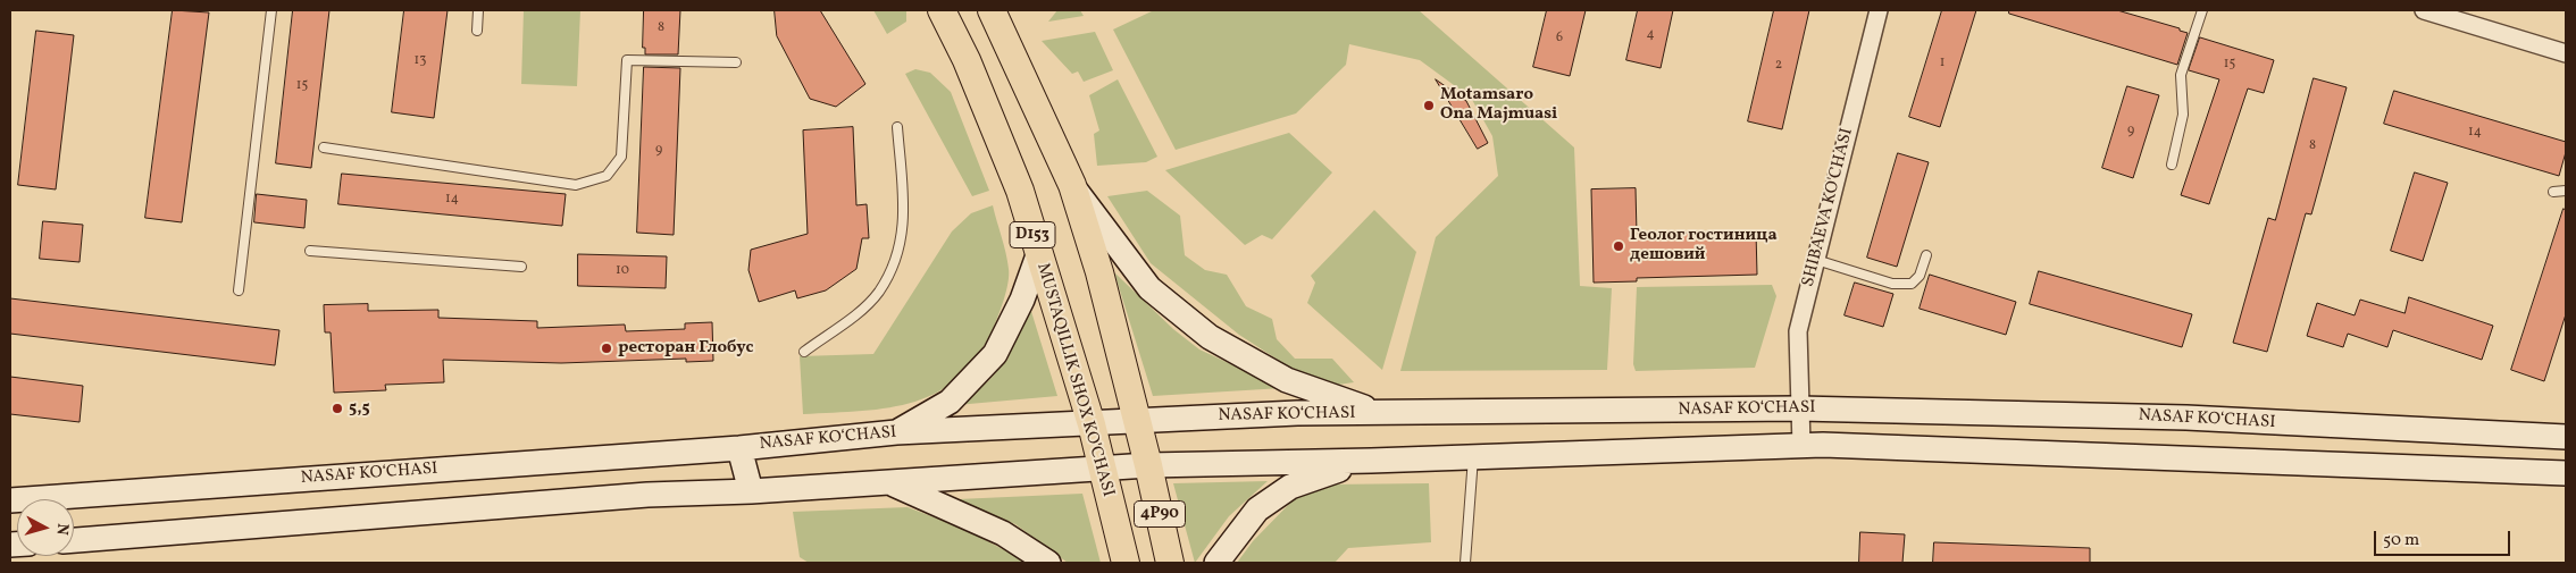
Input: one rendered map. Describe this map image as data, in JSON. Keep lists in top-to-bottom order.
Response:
{
  "streets": {
    "main road": [
      "D153",
      "MUSTAQILLIK SHOX KO'CHASI",
      "NASAF KO‘CHASI",
      "4P90"
    ],
    "street": ["SHIBAEVA KO'CHASI"]
  },
  "crossings": [
    ["SHIBAEVA KO'CHASI", "NASAF KO‘CHASI"],
    ["MUSTAQILLIK SHOX KO'CHASI", "NASAF KO‘CHASI"]
  ],
  "places": [
    "Motamsaro Ona Majmuasi",
    "Геолог гостиница дешовий",
    "ресторан Глобус",
    "5,5"
  ],
  "house_numbers": [
    "8",
    "4",
    "6",
    "13",
    "1",
    "15",
    "2",
    "15",
    "9",
    "14",
    "8",
    "9",
    "14",
    "10"
  ],
  "scale_bar": "50 m",
  "north": "right"
}
